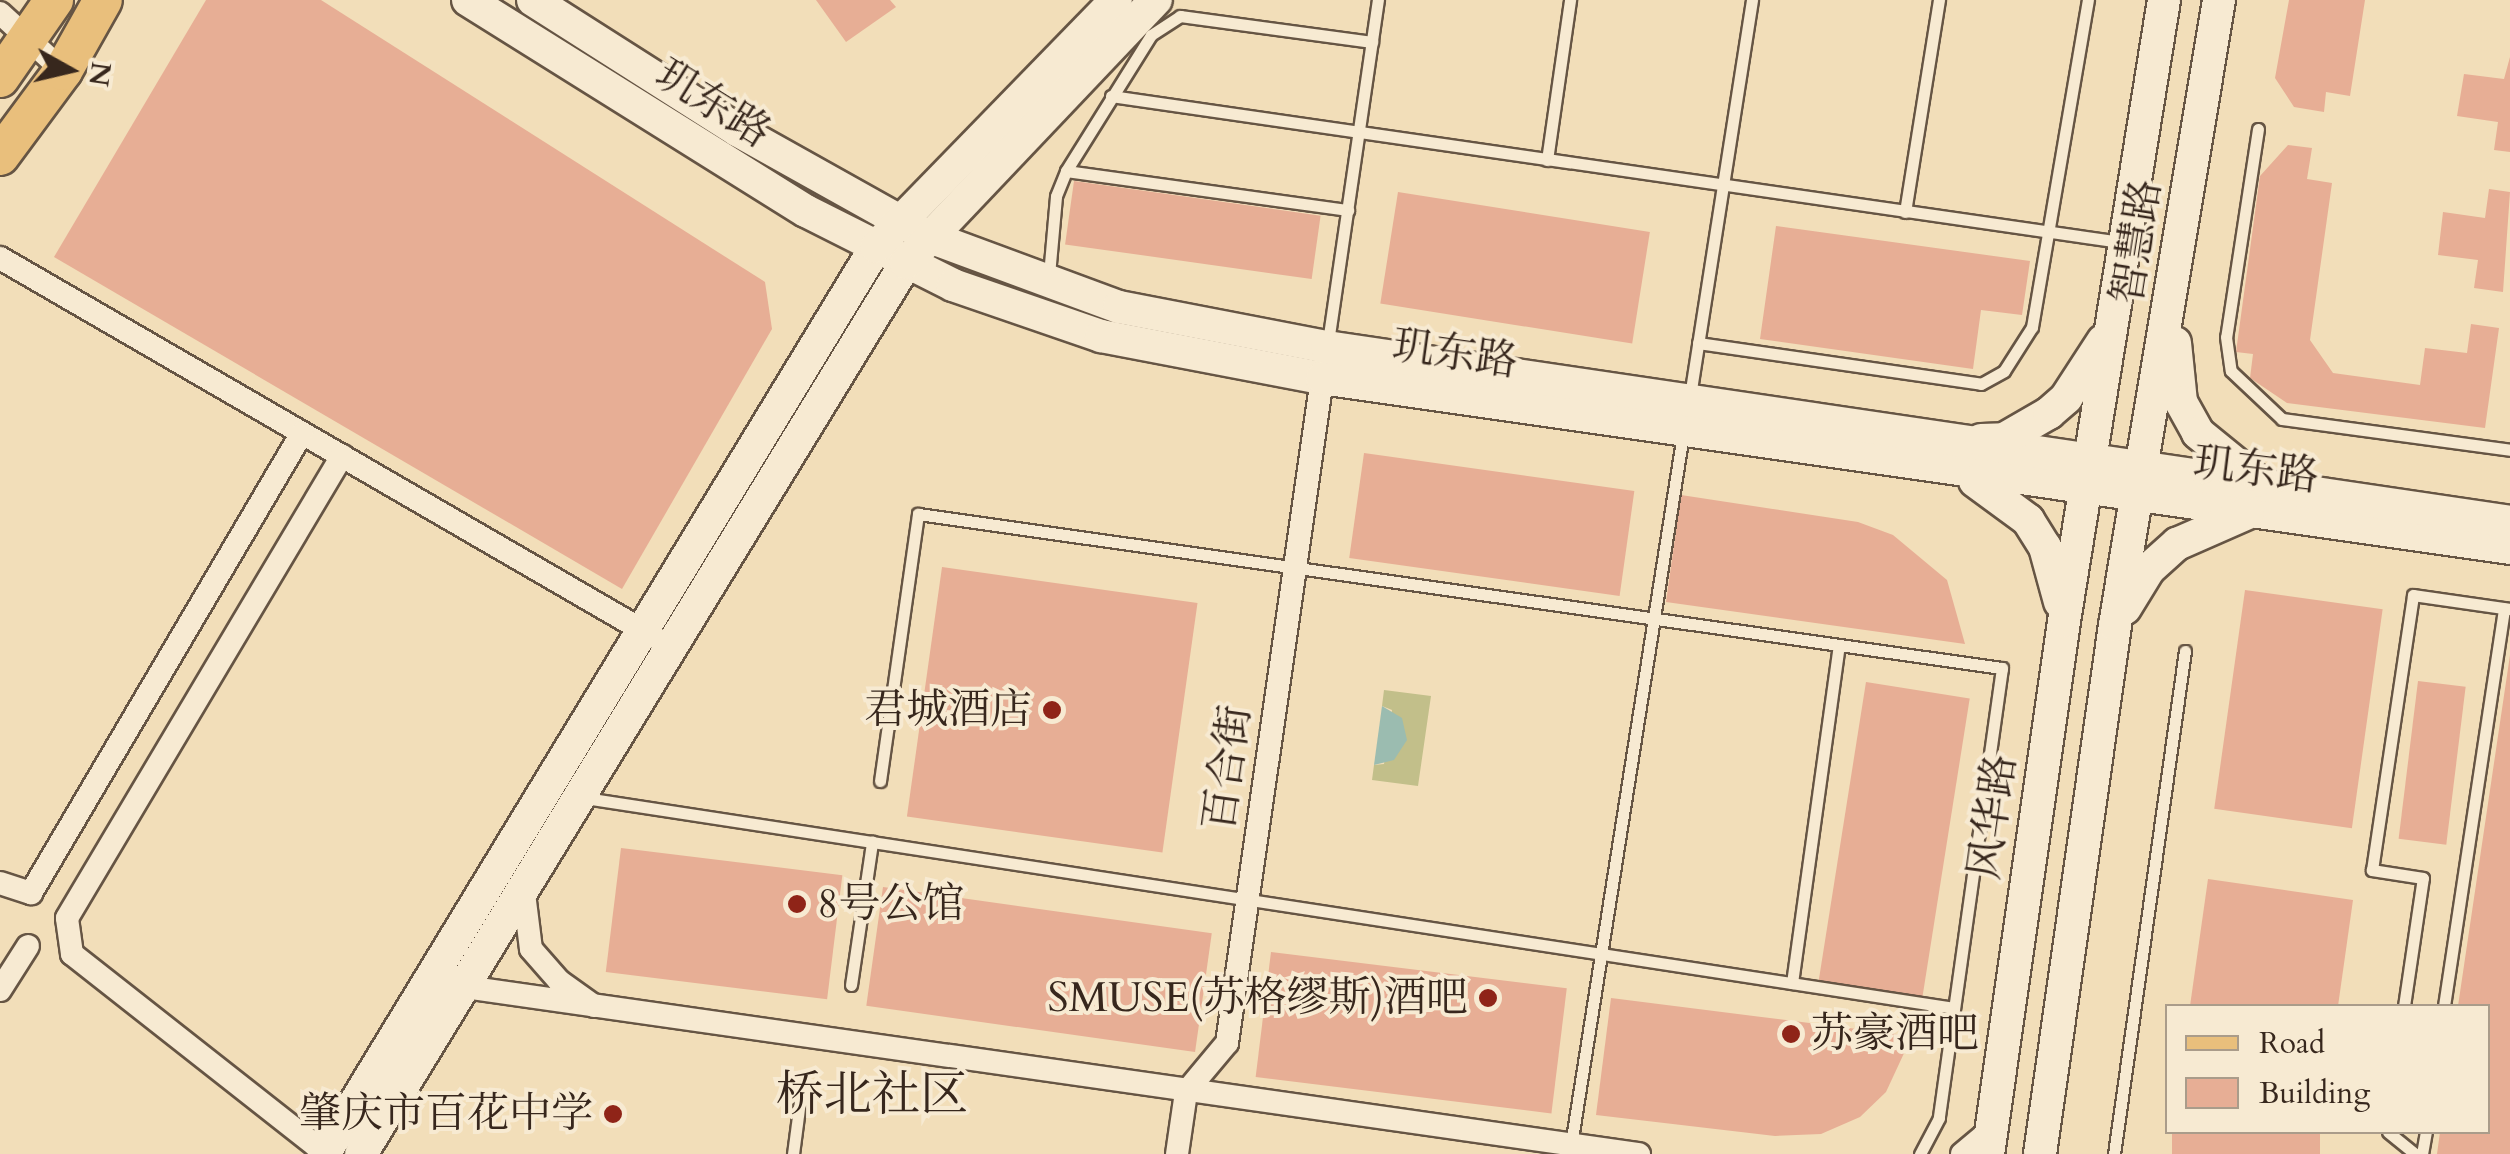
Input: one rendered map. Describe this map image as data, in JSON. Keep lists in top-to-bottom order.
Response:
{
  "streets": {
    "main road": ["玑东路", "智慧路", "风华路"],
    "street": ["百合街"]
  },
  "crossings": [
    ["玑东路", "智慧路"],
    ["玑东路", "百合街"],
    ["玑东路", "风华路"],
    ["智慧路", "风华路"]
  ],
  "districts": ["桥北社区"],
  "places": [
    "君城酒店",
    "8号公馆",
    "SMUSE(苏格缪斯)酒吧",
    "苏豪酒吧",
    "肇庆市百花中学"
  ],
  "legend": ["Road", "Building"],
  "north": "right"
}
